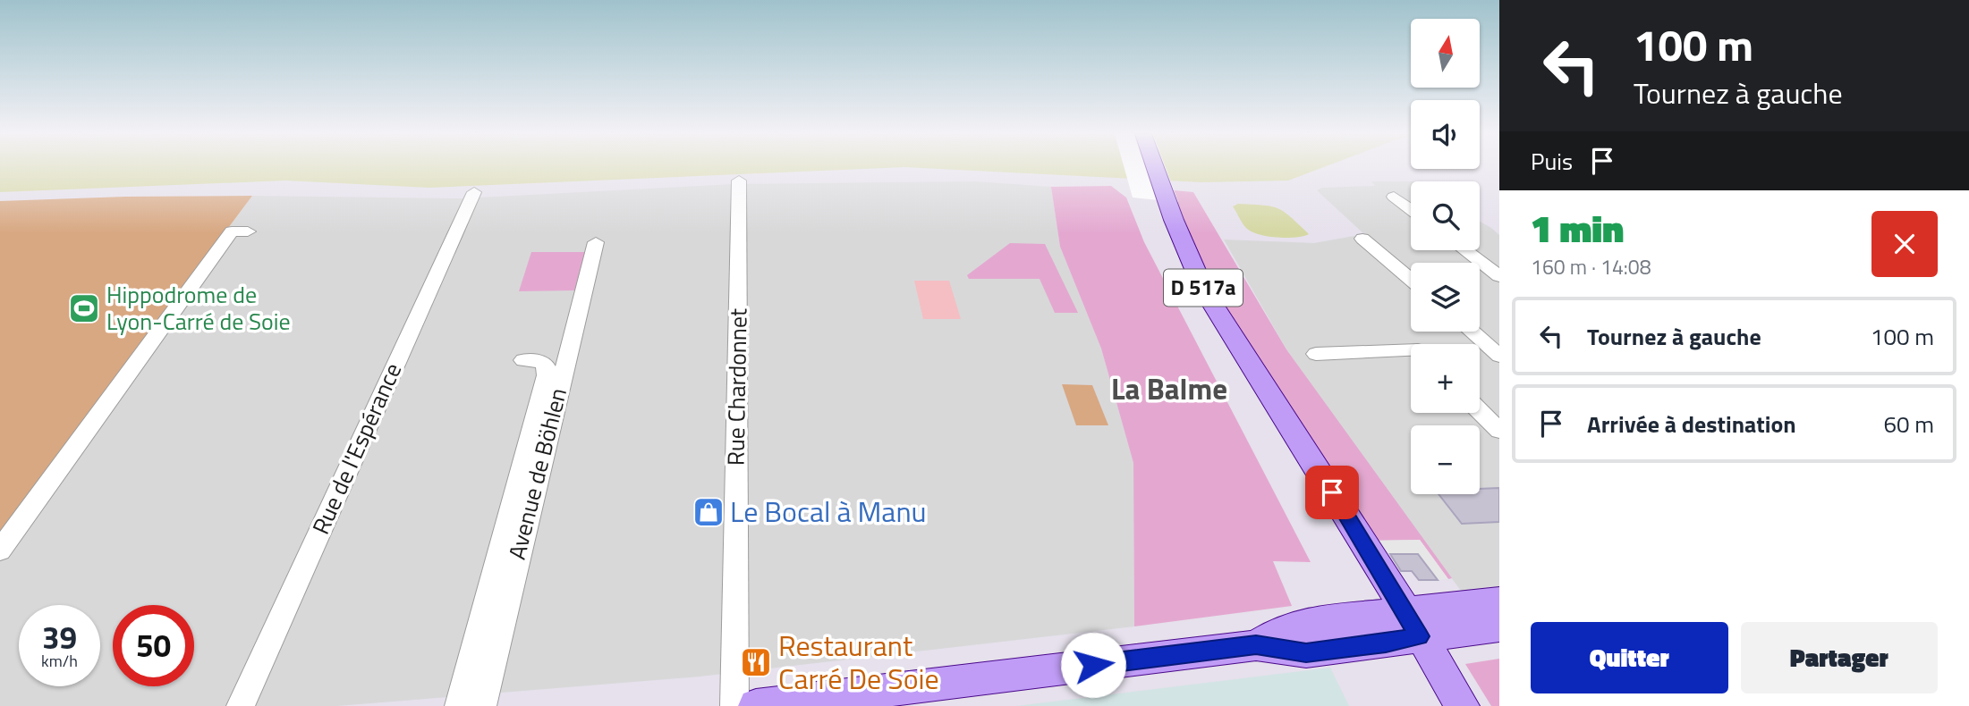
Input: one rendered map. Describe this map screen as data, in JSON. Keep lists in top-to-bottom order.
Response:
{
  "streets": {
    "main road": ["D 517a"],
    "street": ["Rue Chardonnet", "Rue de l'Espérance", "Avenue de Böhlen"]
  },
  "districts": ["La Balme"],
  "places": {
    "sports": ["Hippodrome de Lyon-Carré de Soie"],
    "shop": ["Le Bocal à Manu"],
    "restaurant": ["Restaurant Carré De Soie"]
  },
  "north": "top",
  "page": {
    "turn": ["100 m", "Tournez à gauche"],
    "map_buttons": ["+", "−"],
    "then": "Puis",
    "heading": ["1 min", "160 m · 14:08"],
    "list": [
      {
        "name": "Tournez à gauche",
        "value": "100 m"
      },
      {
        "name": "Arrivée à destination",
        "value": "60 m"
      }
    ],
    "speed": "39 km/h",
    "limit": "50",
    "buttons": ["Quitter", "Partager"]
  }
}
